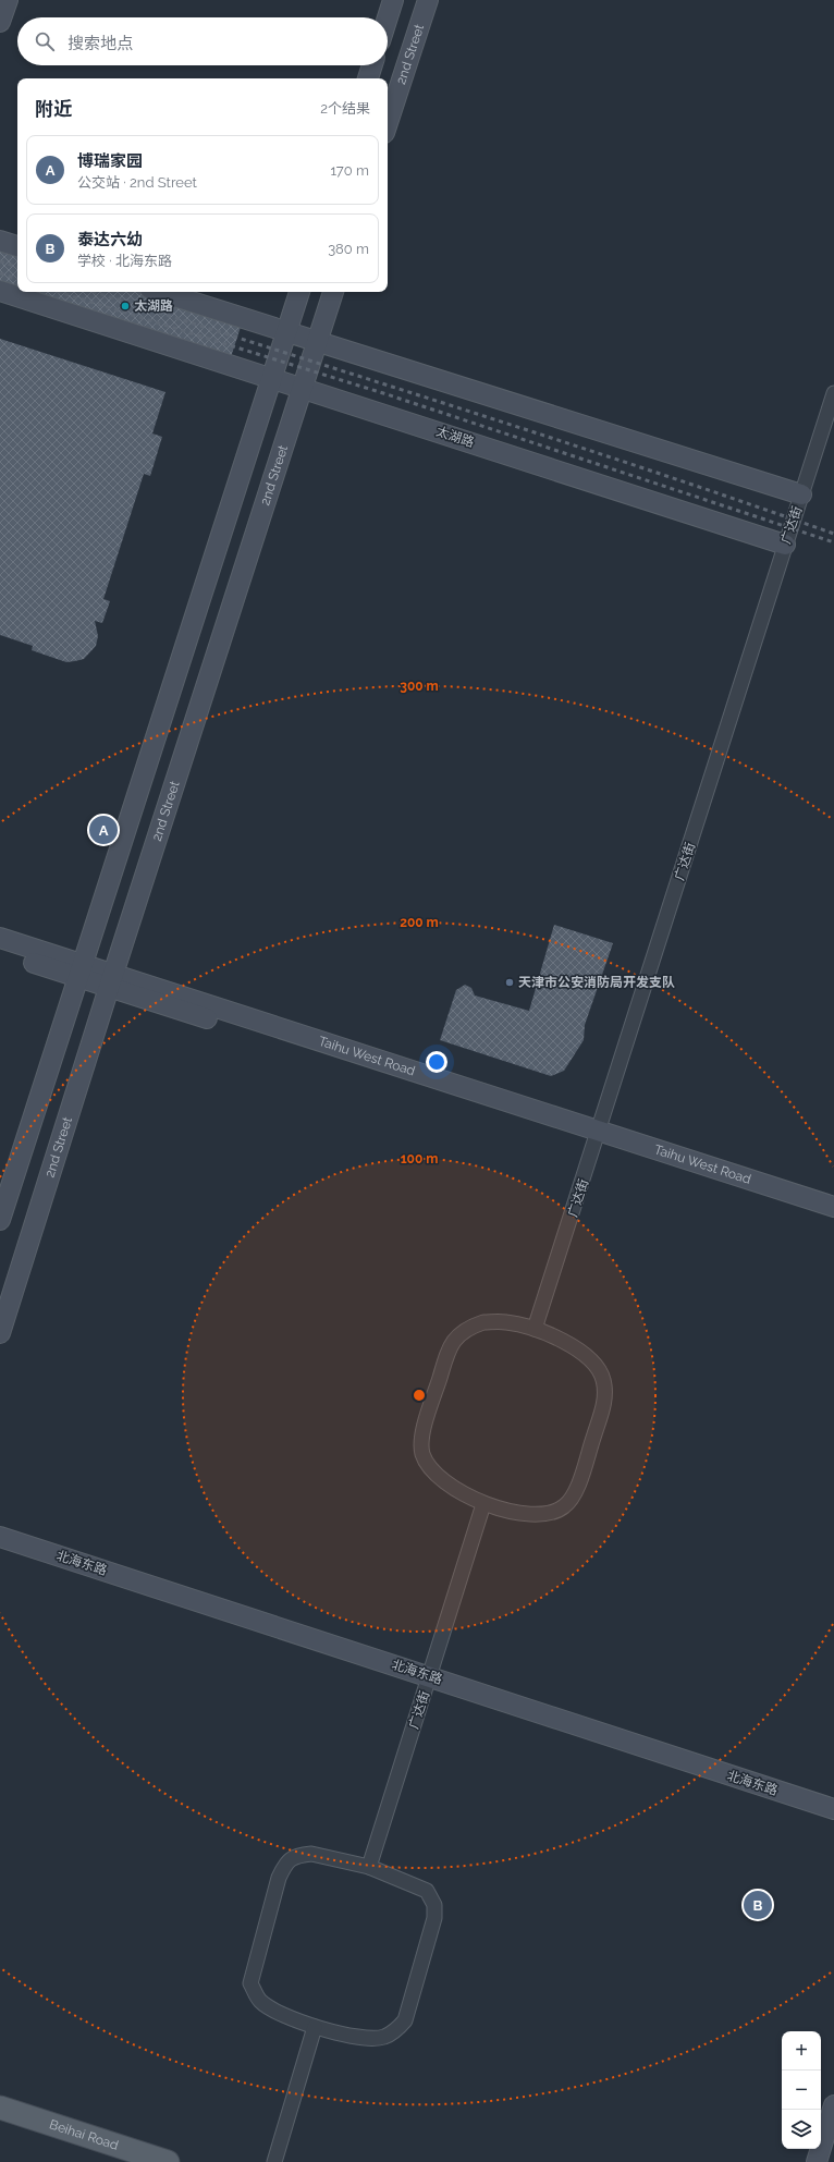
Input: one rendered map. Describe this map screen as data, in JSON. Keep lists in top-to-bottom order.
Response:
{
  "streets": {
    "main road": [
      "2nd Street",
      "太湖路",
      "Taihu West Road",
      "北海东路",
      "Beihai Road"
    ],
    "street": ["广达街"]
  },
  "crossings": [
    ["2nd Street", "太湖路"],
    ["2nd Street", "Taihu West Road"],
    ["太湖路", "广达街"],
    ["广达街", "Taihu West Road"],
    ["广达街", "北海东路"]
  ],
  "places": ["太湖路", "天津市公安消防局开发支队"],
  "page": {
    "search": "搜索地点",
    "heading": ["附近", "2个结果"],
    "list": [
      {
        "mark": "A",
        "name": "博瑞家园",
        "note": "公交站 · 2nd Street",
        "value": "170 m"
      },
      {
        "mark": "B",
        "name": "泰达六幼",
        "note": "学校 · 北海东路",
        "value": "380 m"
      }
    ],
    "pins": ["A", "B"],
    "map_buttons": ["+", "−"]
  },
  "rings": ["300 m", "200 m", "100 m"]
}
